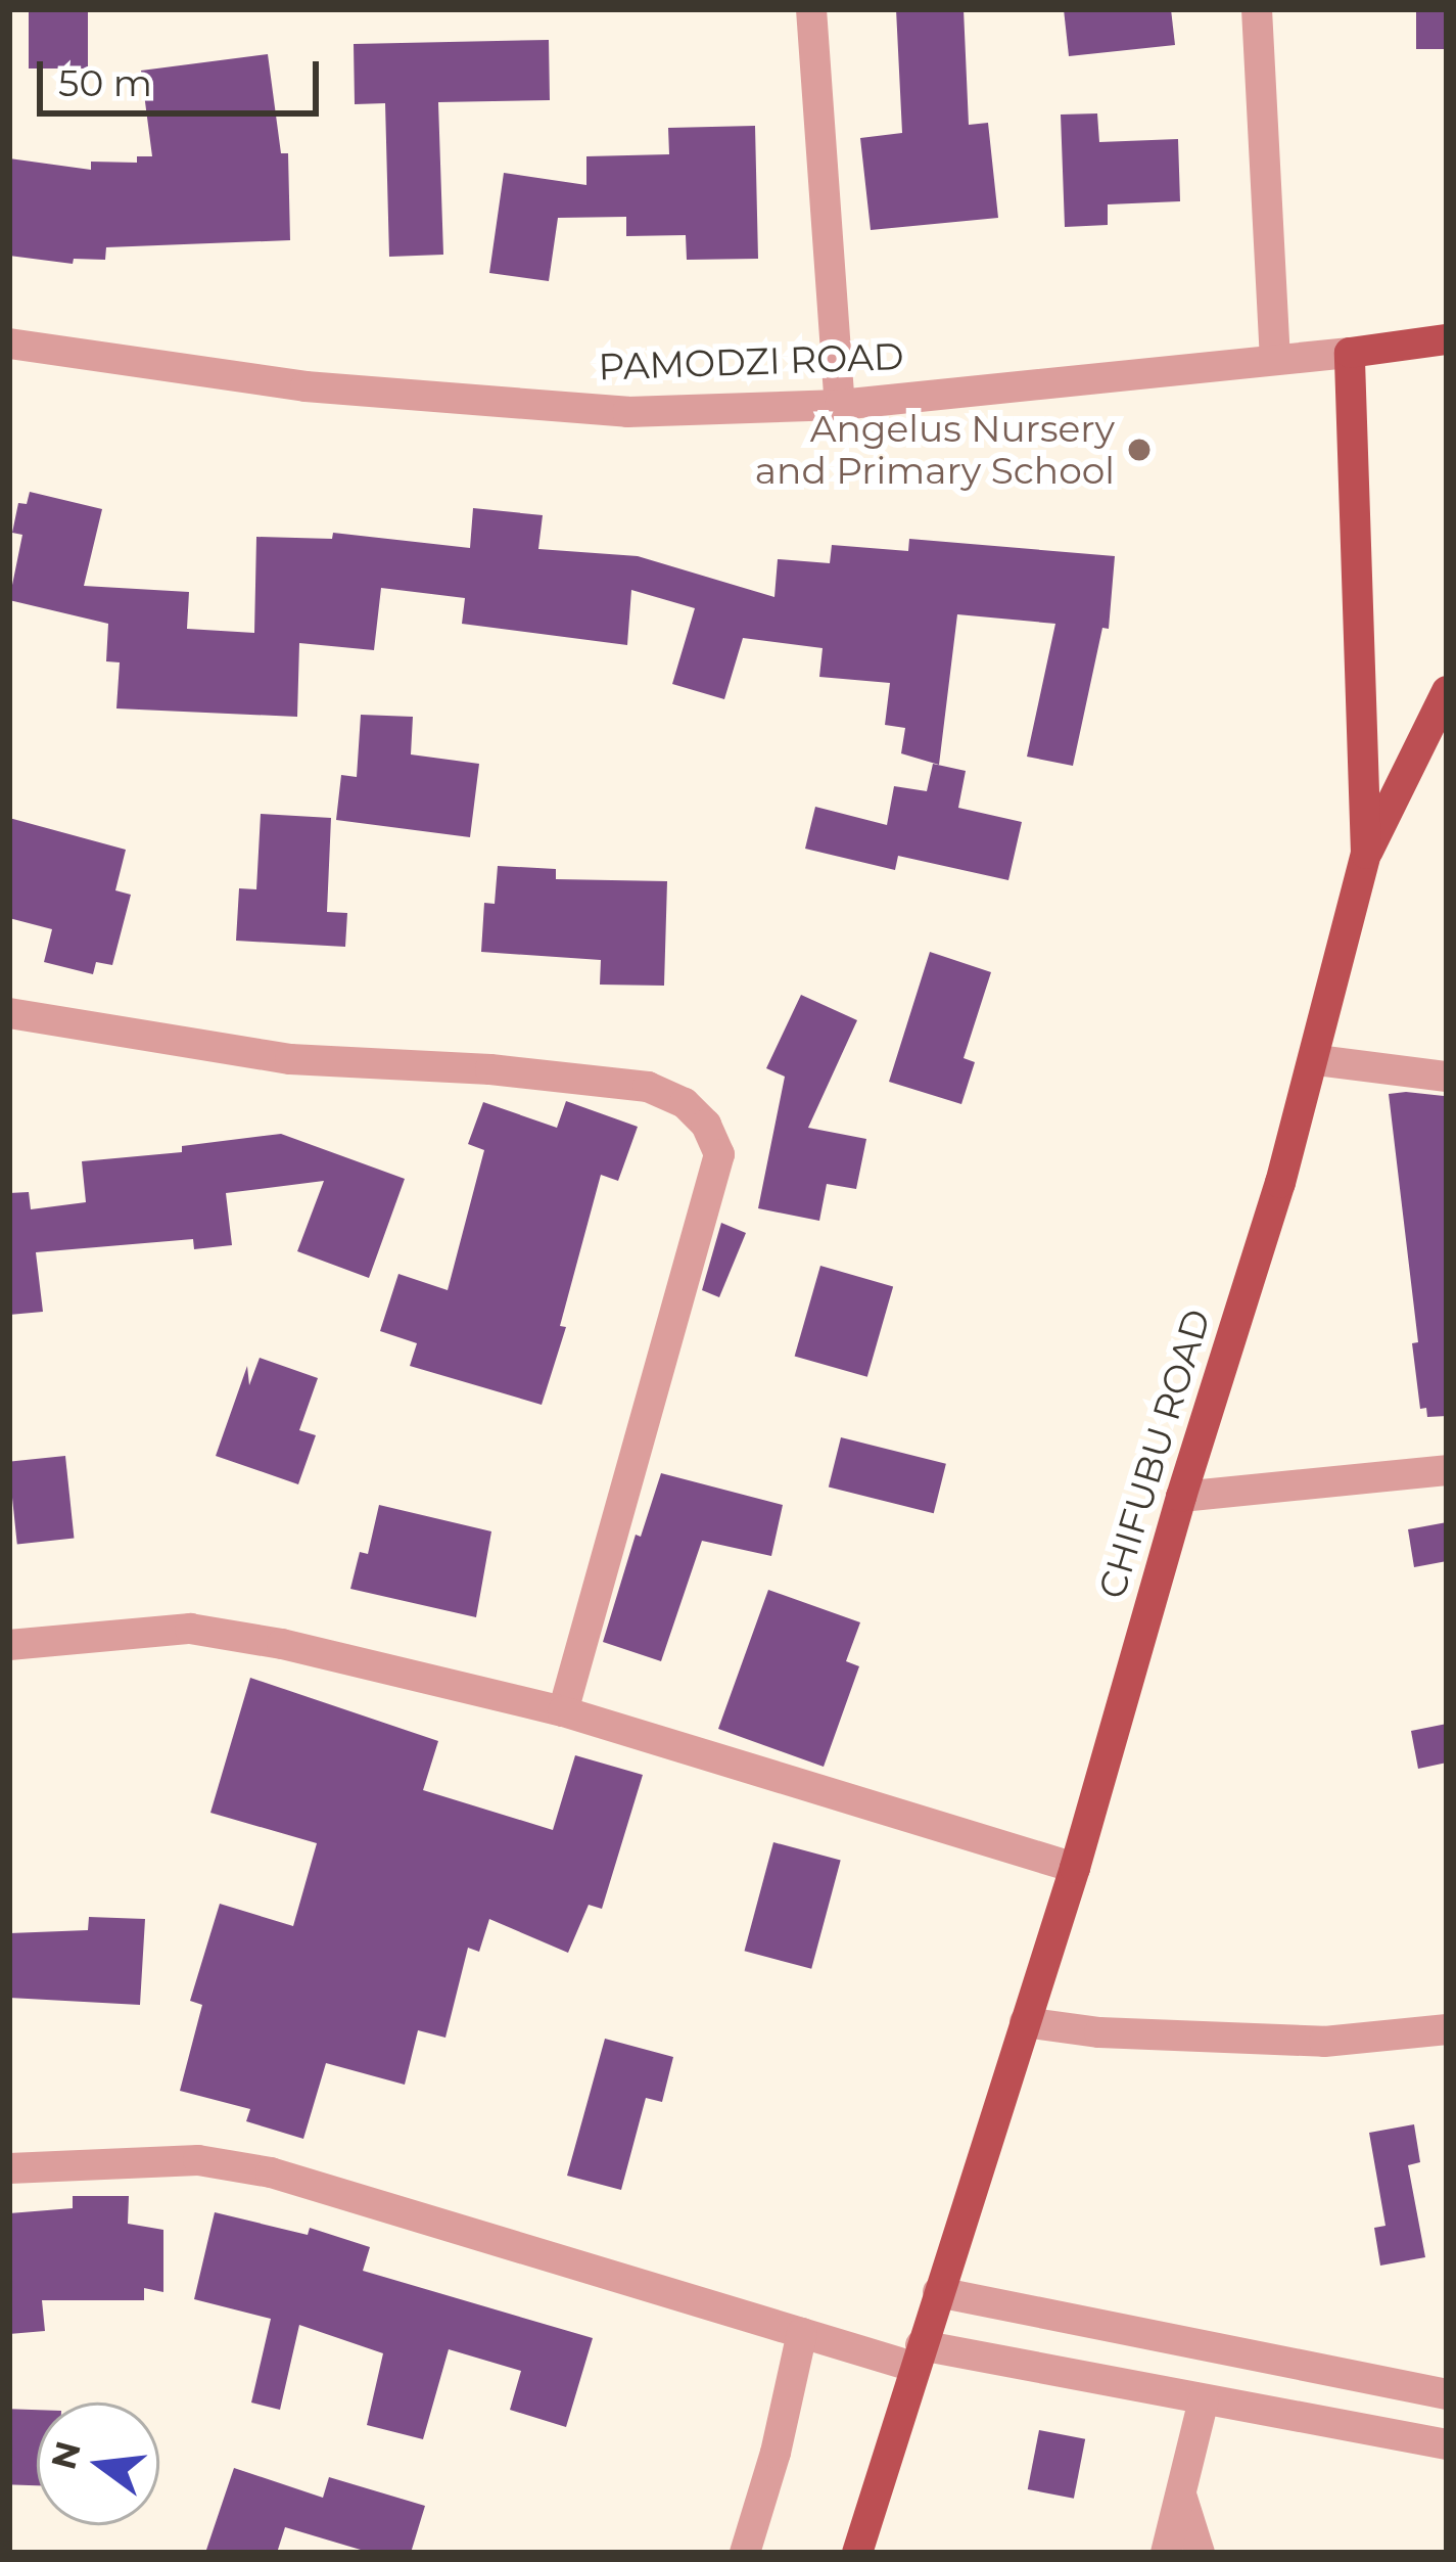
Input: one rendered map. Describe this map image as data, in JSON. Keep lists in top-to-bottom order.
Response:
{
  "streets": {
    "main road": ["CHIFUBU ROAD"],
    "street": ["PAMODZI ROAD"]
  },
  "crossings": [
    ["PAMODZI ROAD", "CHIFUBU ROAD"]
  ],
  "places": ["Angelus Nursery and Primary School"],
  "scale_bar": "50 m",
  "north": "left"
}
